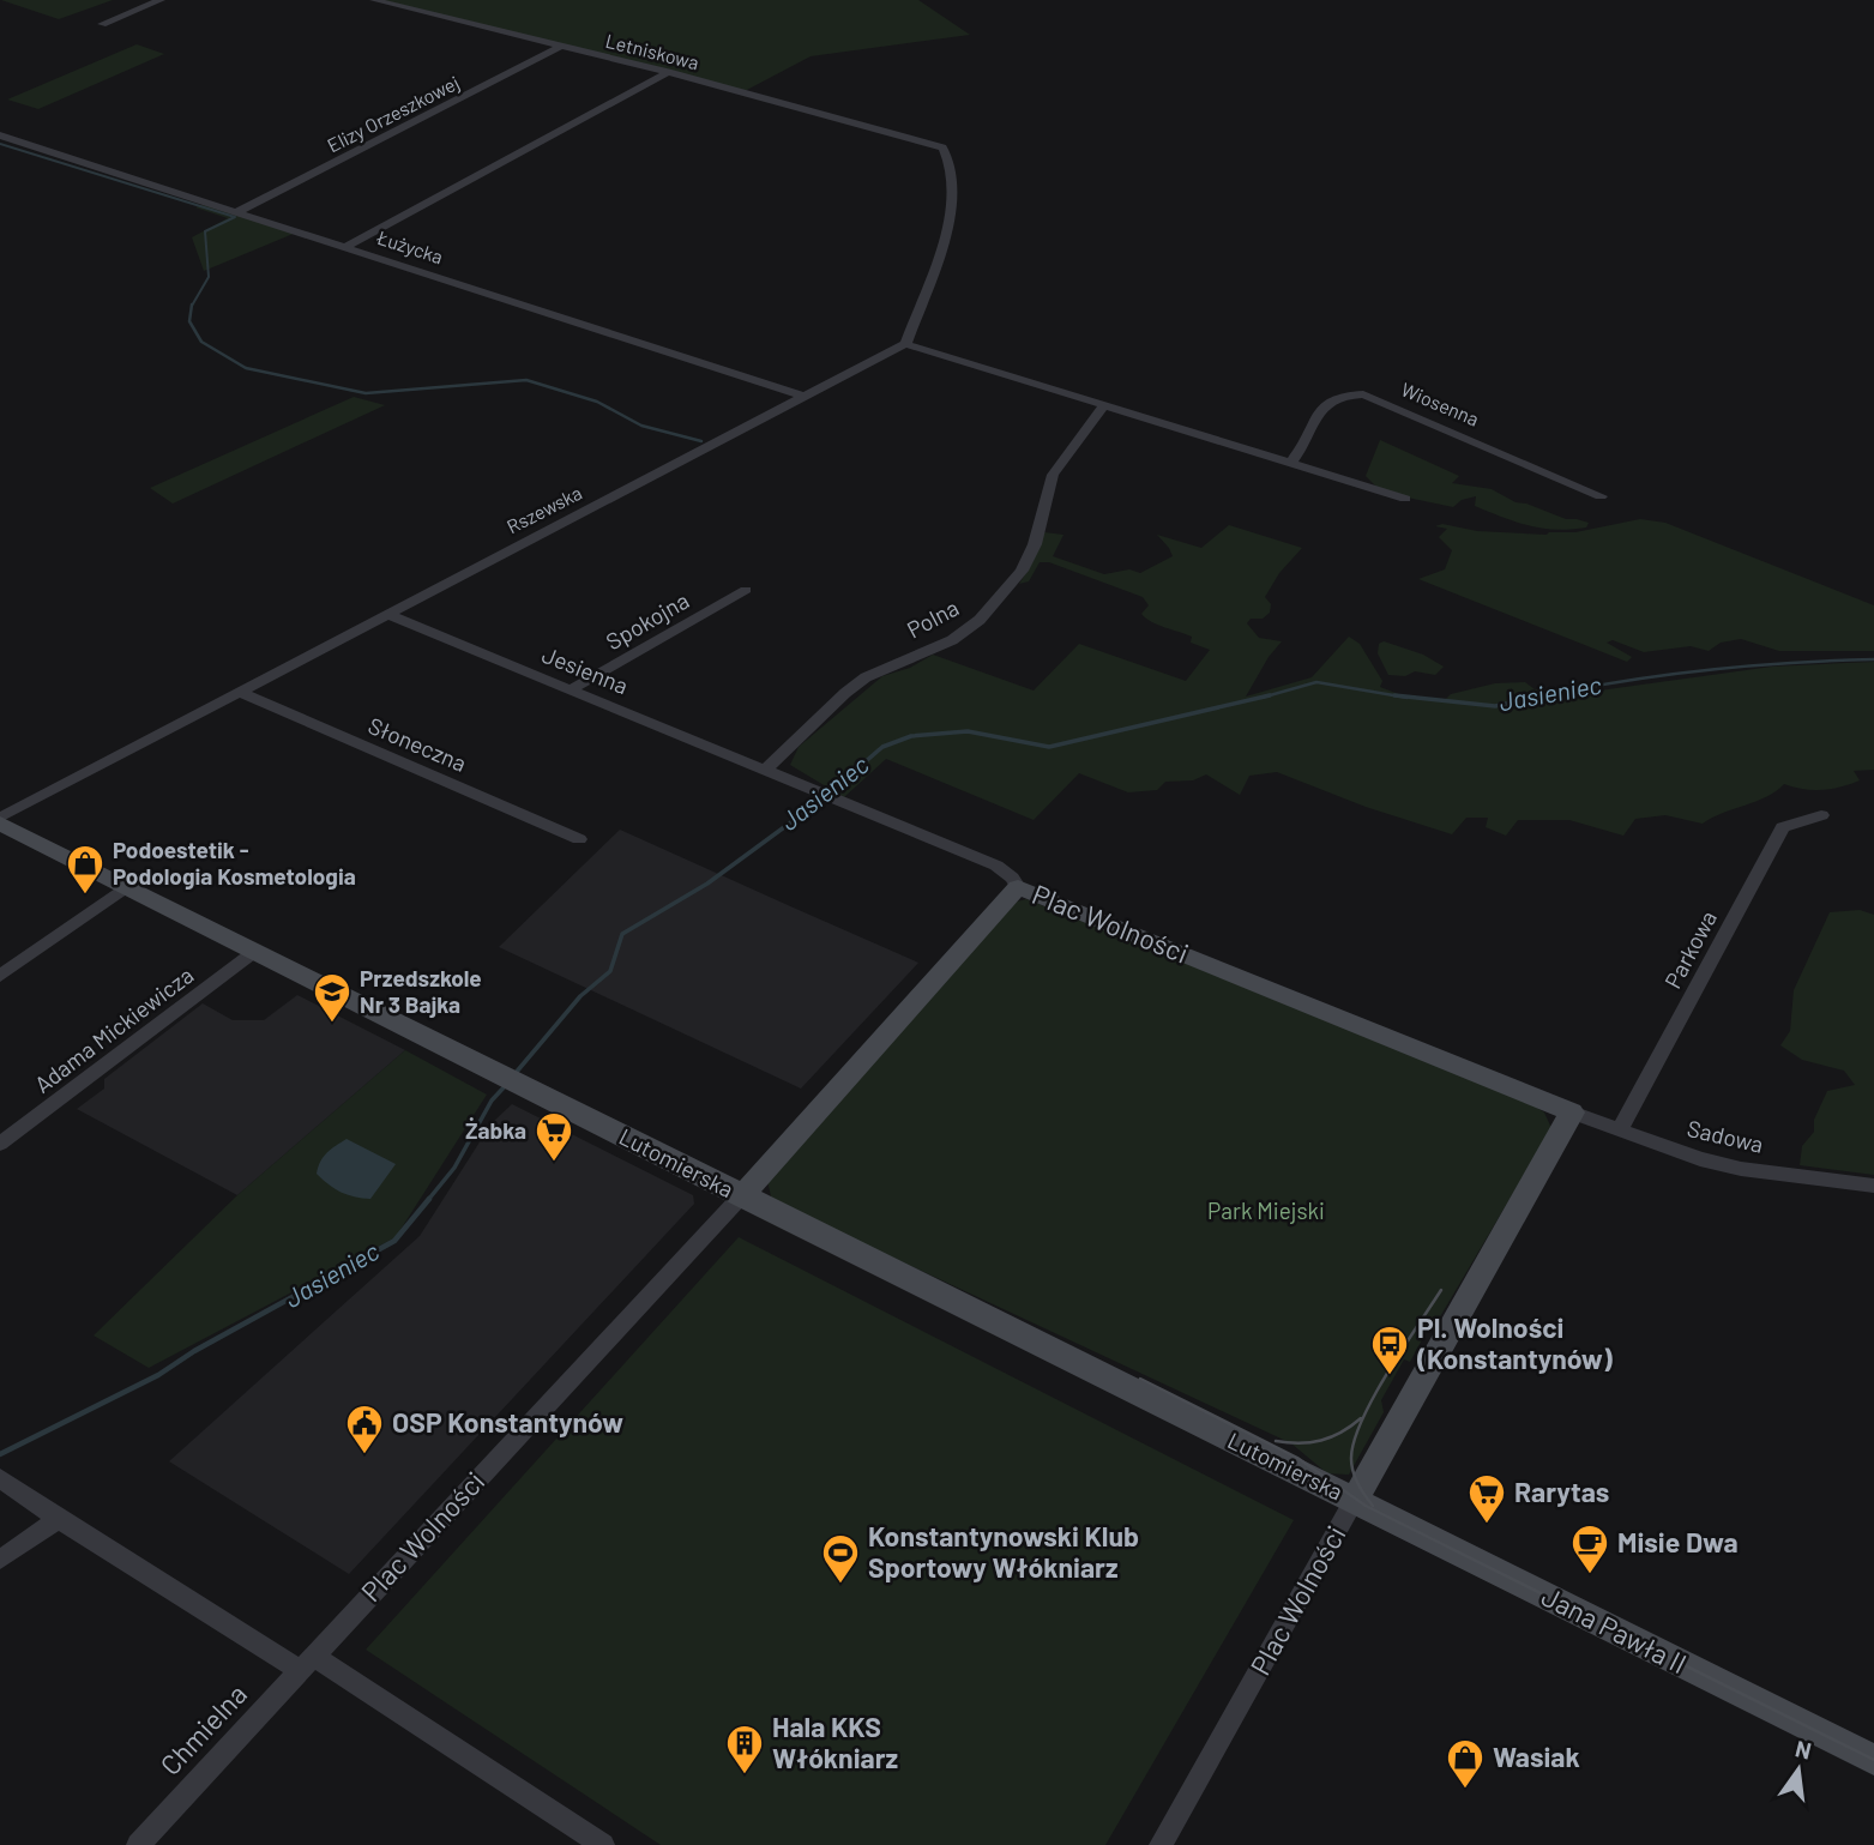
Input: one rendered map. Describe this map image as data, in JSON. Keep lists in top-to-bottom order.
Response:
{
  "streets": {
    "main road": ["Plac Wolności", "Lutomierska", "Jana Pawła II"],
    "street": [
      "Letniskowa",
      "Elizy Orzeszkowej",
      "Łużycka",
      "Wiosenna",
      "Rszewska",
      "Polna",
      "Spokojna",
      "Jesienna",
      "Słoneczna",
      "Parkowa",
      "Adama Mickiewicza",
      "Sadowa",
      "Chmielna"
    ]
  },
  "crossings": [
    ["Letniskowa", "Elizy Orzeszkowej"],
    ["Letniskowa", "Rszewska"],
    ["Elizy Orzeszkowej", "Łużycka"],
    ["Łużycka", "Rszewska"],
    ["Rszewska", "Jesienna"],
    ["Rszewska", "Słoneczna"],
    ["Rszewska", "Lutomierska"],
    ["Polna", "Jesienna"],
    ["Spokojna", "Jesienna"],
    ["Plac Wolności", "Sadowa"],
    ["Plac Wolności", "Lutomierska"],
    ["Plac Wolności", "Jana Pawła II"],
    ["Plac Wolności", "Chmielna"],
    ["Parkowa", "Sadowa"],
    ["Adama Mickiewicza", "Lutomierska"],
    ["Lutomierska", "Jana Pawła II"]
  ],
  "water": ["Jasieniec"],
  "parks": ["Park Miejski"],
  "places": {
    "shop": ["Podoestetik - Podologia Kosmetologia", "Wasiak"],
    "school or university": ["Przedszkole Nr 3 Bajka"],
    "supermarket": ["Żabka", "Rarytas"],
    "bus stop": ["Pl. Wolności (Konstantynów)"],
    "public building": ["OSP Konstantynów"],
    "cafe": ["Misie Dwa"],
    "sports": ["Konstantynowski Klub Sportowy Włókniarz"],
    "building": ["Hala KKS Włókniarz"]
  },
  "north": "top"
}
